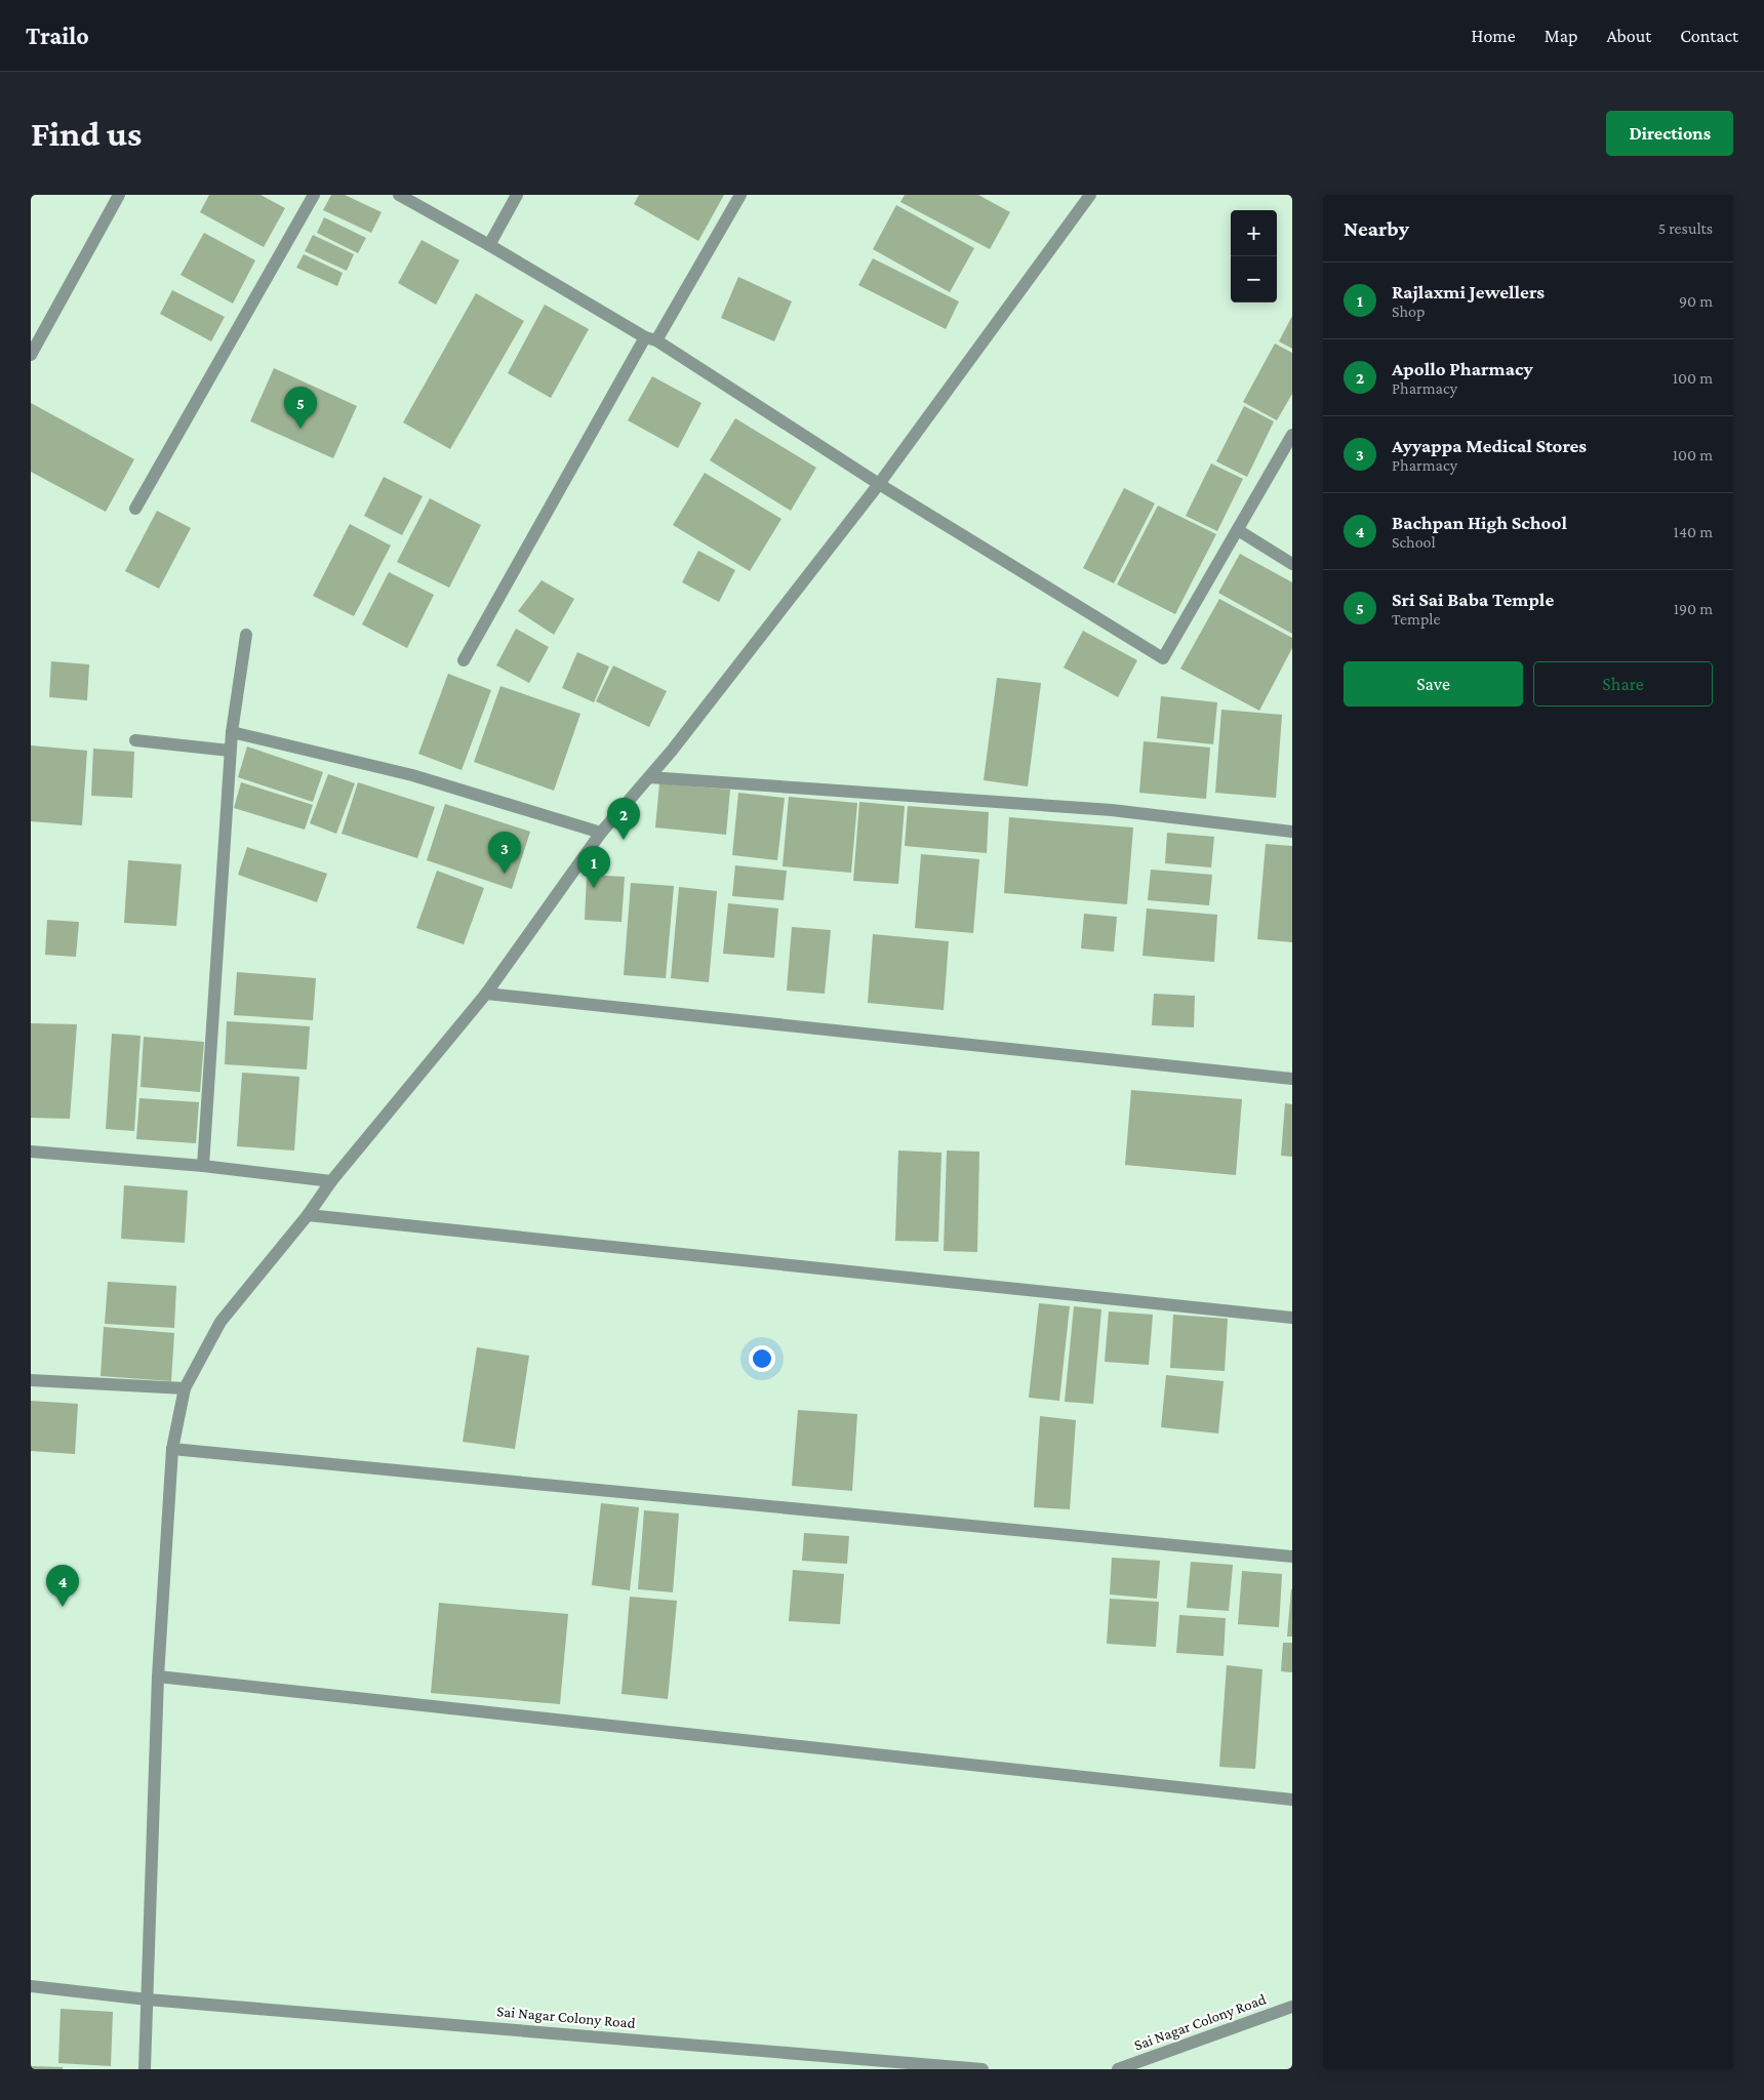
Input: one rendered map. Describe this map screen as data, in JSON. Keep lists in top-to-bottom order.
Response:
{
  "streets": {
    "street": ["Sai Nagar Colony Road"]
  },
  "page": {
    "header": "Trailo",
    "nav": [
      "Home",
      "Map",
      "About",
      "Contact"
    ],
    "buttons": [
      "Directions",
      ["Save", "Share"]
    ],
    "title": "Find us",
    "heading": ["Nearby", "5 results"],
    "map_buttons": ["+", "−"],
    "list": [
      {
        "mark": "1",
        "name": "Rajlaxmi Jewellers",
        "note": "Shop",
        "value": "90 m"
      },
      {
        "mark": "2",
        "name": "Apollo Pharmacy",
        "note": "Pharmacy",
        "value": "100 m"
      },
      {
        "mark": "3",
        "name": "Ayyappa Medical Stores",
        "note": "Pharmacy",
        "value": "100 m"
      },
      {
        "mark": "4",
        "name": "Bachpan High School",
        "note": "School",
        "value": "140 m"
      },
      {
        "mark": "5",
        "name": "Sri Sai Baba Temple",
        "note": "Temple",
        "value": "190 m"
      }
    ],
    "pins": [
      "5",
      "2",
      "3",
      "1",
      "4"
    ]
  }
}
